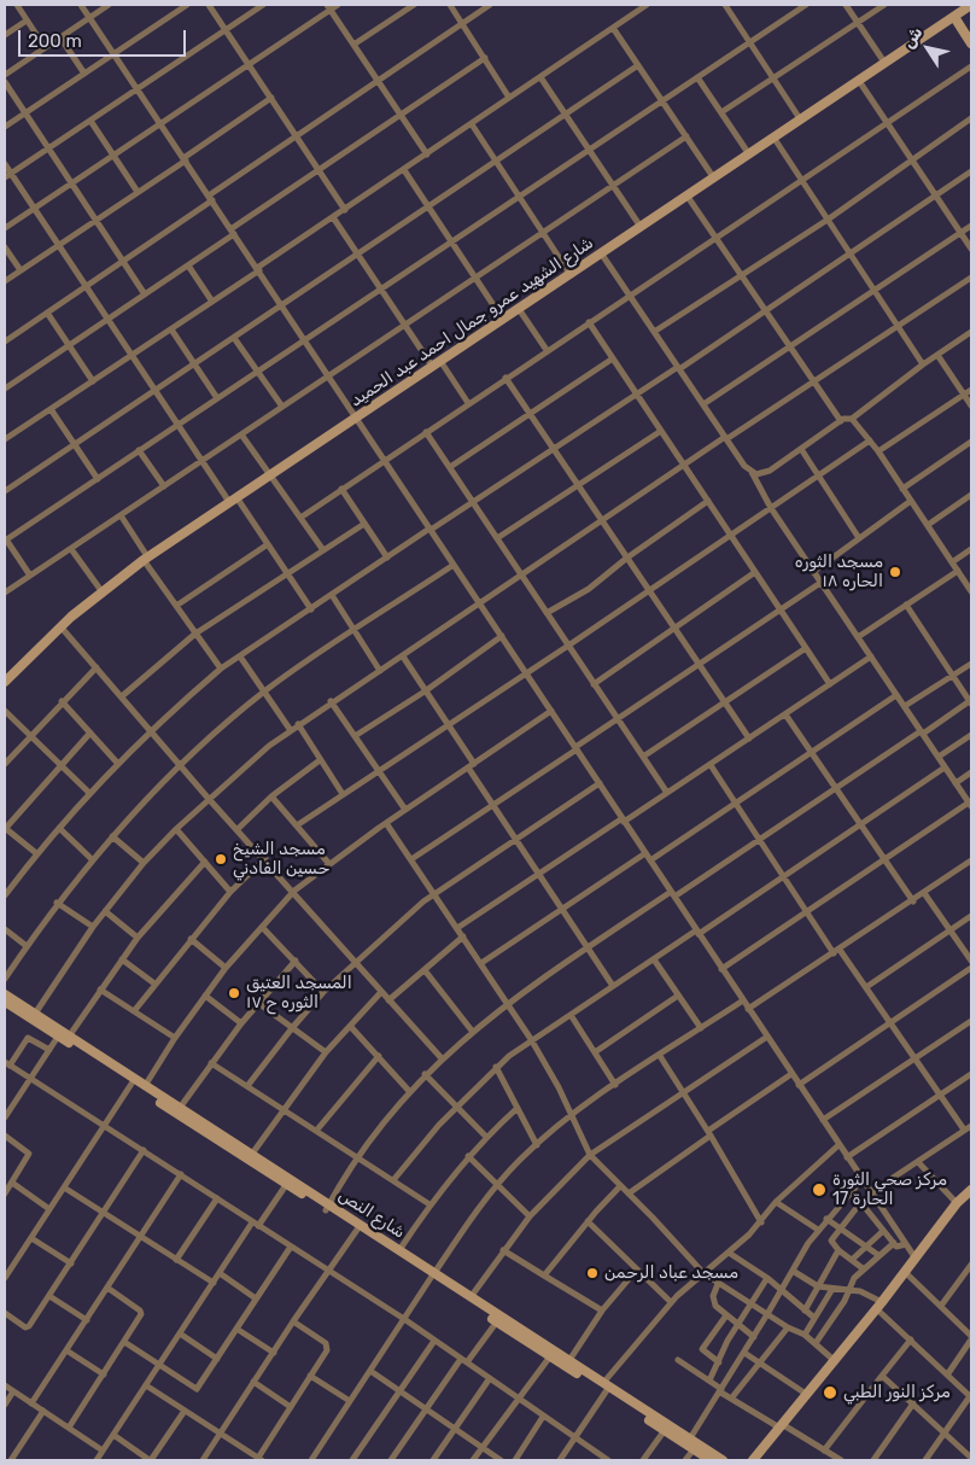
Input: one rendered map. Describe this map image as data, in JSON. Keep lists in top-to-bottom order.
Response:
{
  "streets": {
    "main road": ["شارع الشهيد عمرو جمال احمد عبد الحميد", "شارع النص"]
  },
  "places": [
    "مسجد الثوره الحاره ١٨",
    "مسجد الشيخ حسين الفادني",
    "المسجد العتيق الثوره ح ١٧",
    "مركز صحي الثورة الحارة 17",
    "مسجد عباد الرحمن",
    "مركز النور الطبي"
  ],
  "scale_bar": "200 m",
  "north": "top left"
}
